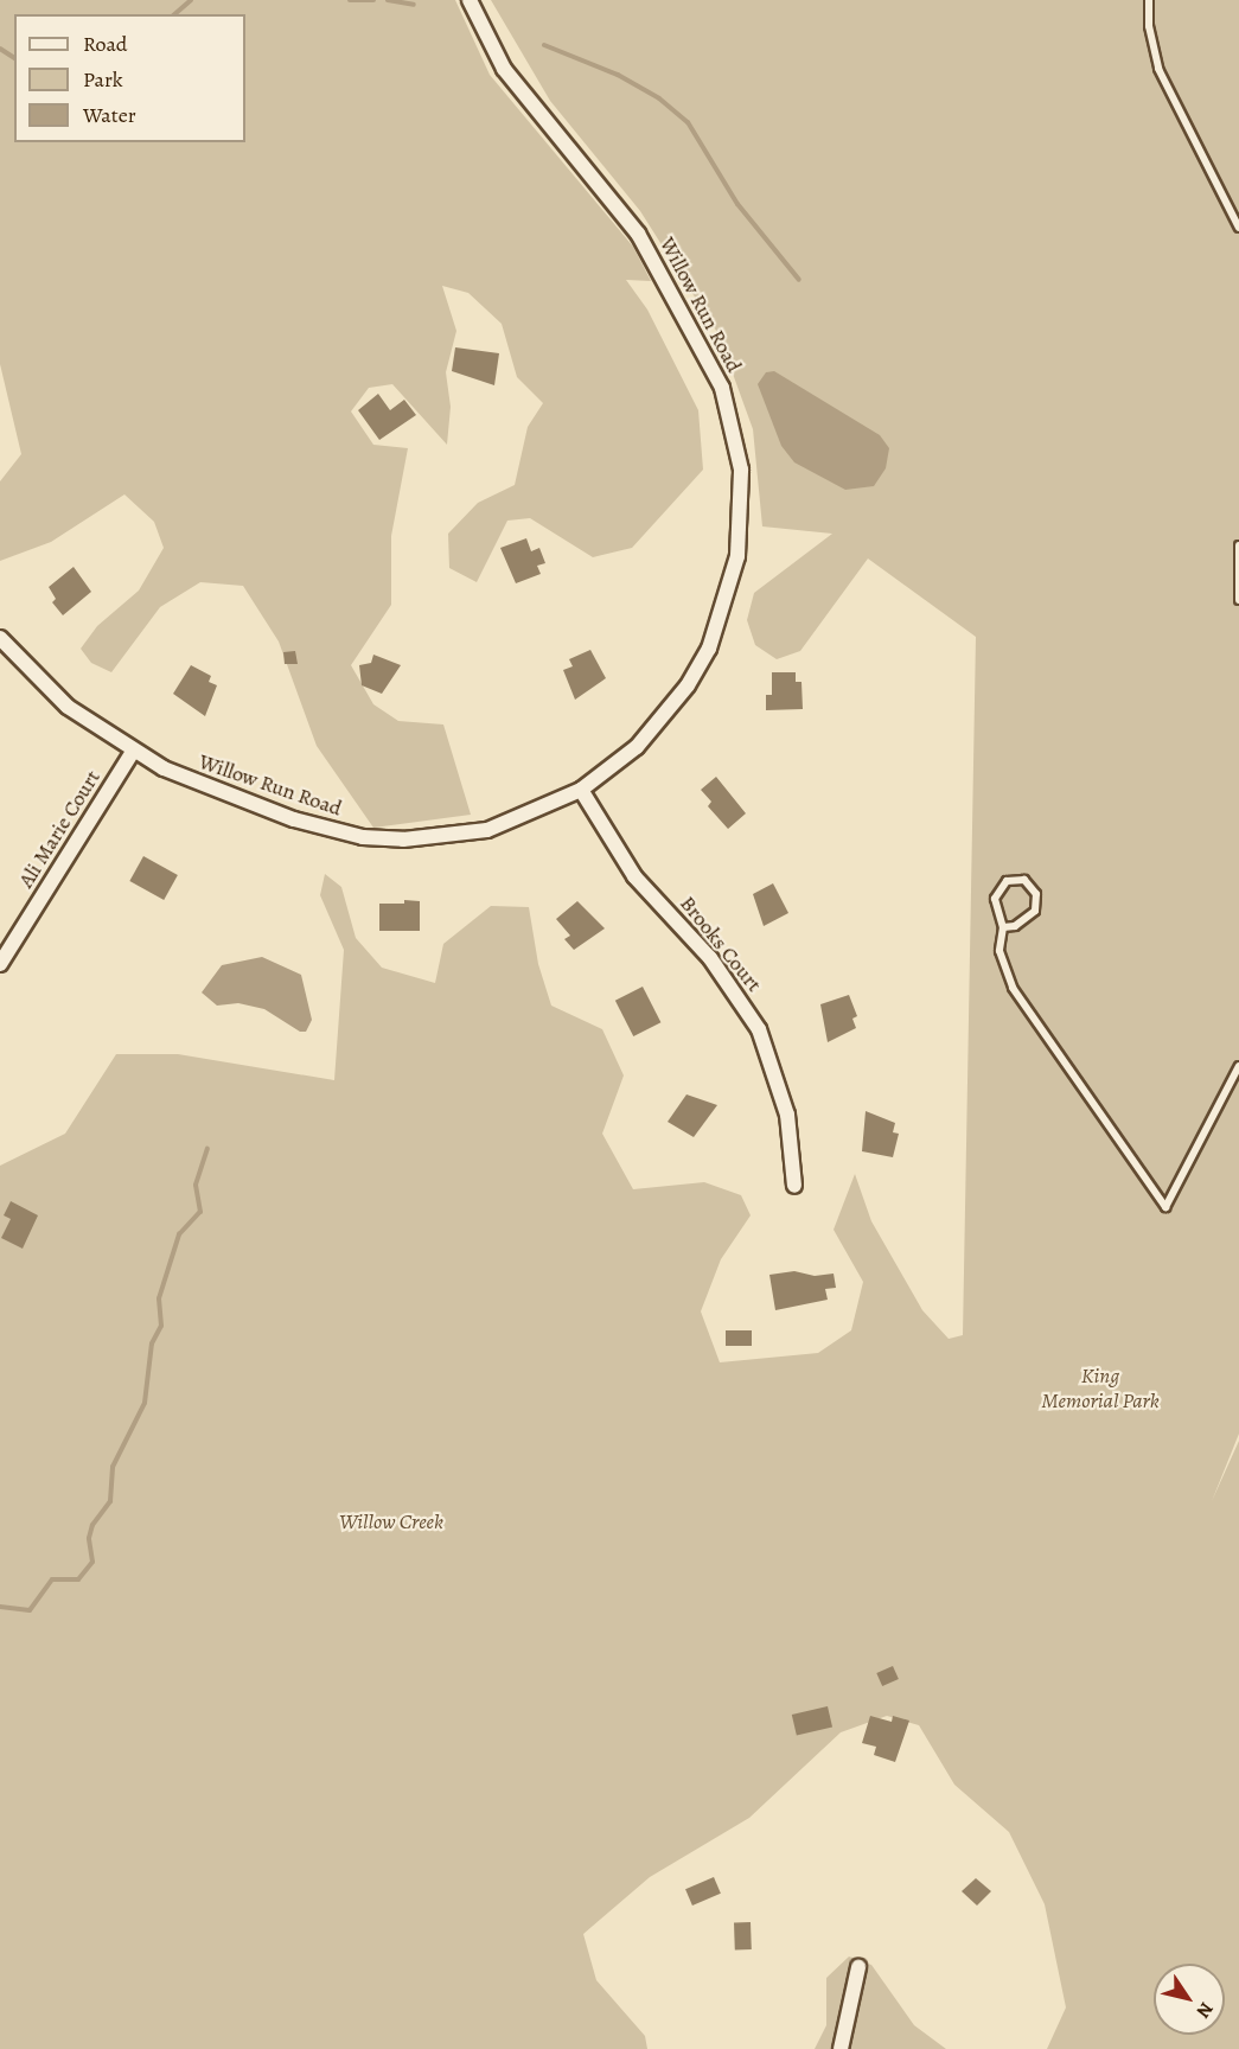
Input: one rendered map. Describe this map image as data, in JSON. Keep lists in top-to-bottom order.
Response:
{
  "streets": {
    "street": ["Willow Run Road", "Ali Marie Court", "Brooks Court"]
  },
  "crossings": [
    ["Willow Run Road", "Ali Marie Court"],
    ["Willow Run Road", "Brooks Court"]
  ],
  "parks": ["King Memorial Park", "Willow Creek"],
  "legend": ["Road", "Park", "Water"],
  "north": "bottom right"
}
